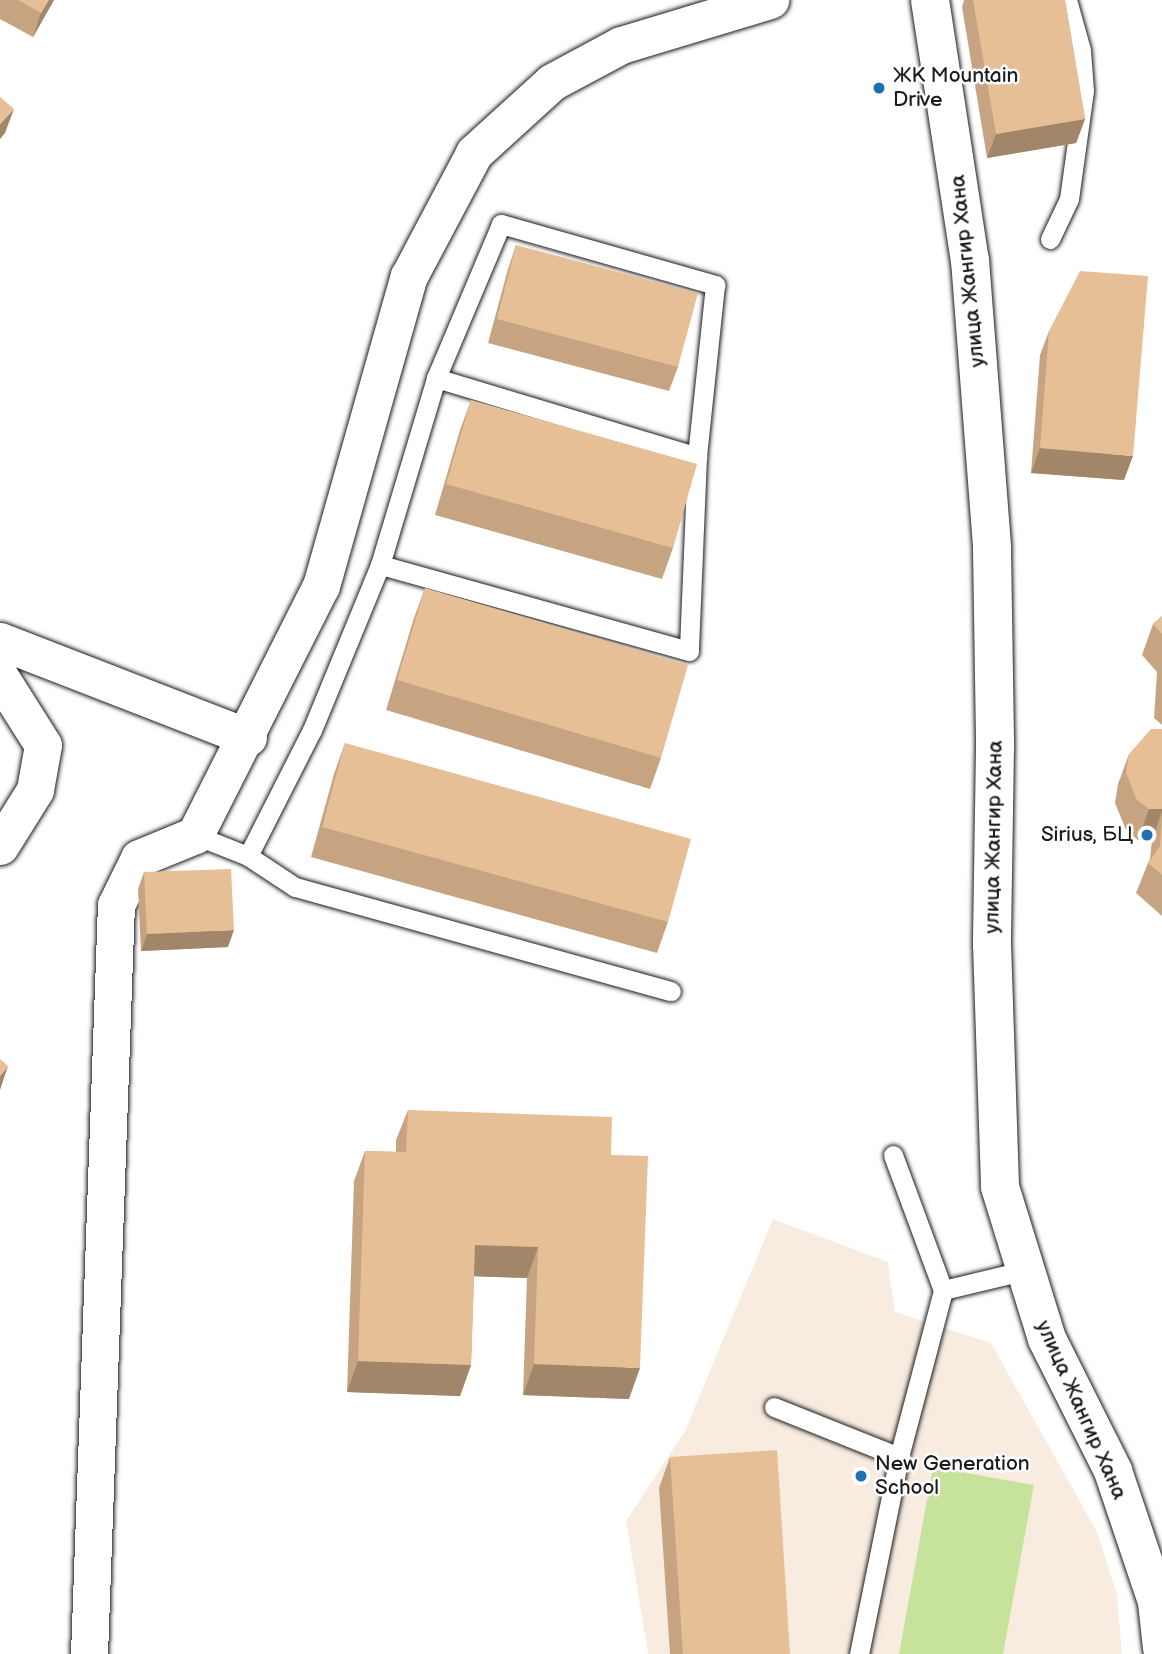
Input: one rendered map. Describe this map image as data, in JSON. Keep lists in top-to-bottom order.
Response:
{
  "streets": {
    "street": ["улица Жангир Хана"]
  },
  "places": ["ЖК Mountain Drive", "Sirius, БЦ", "New Generation School"]
}
